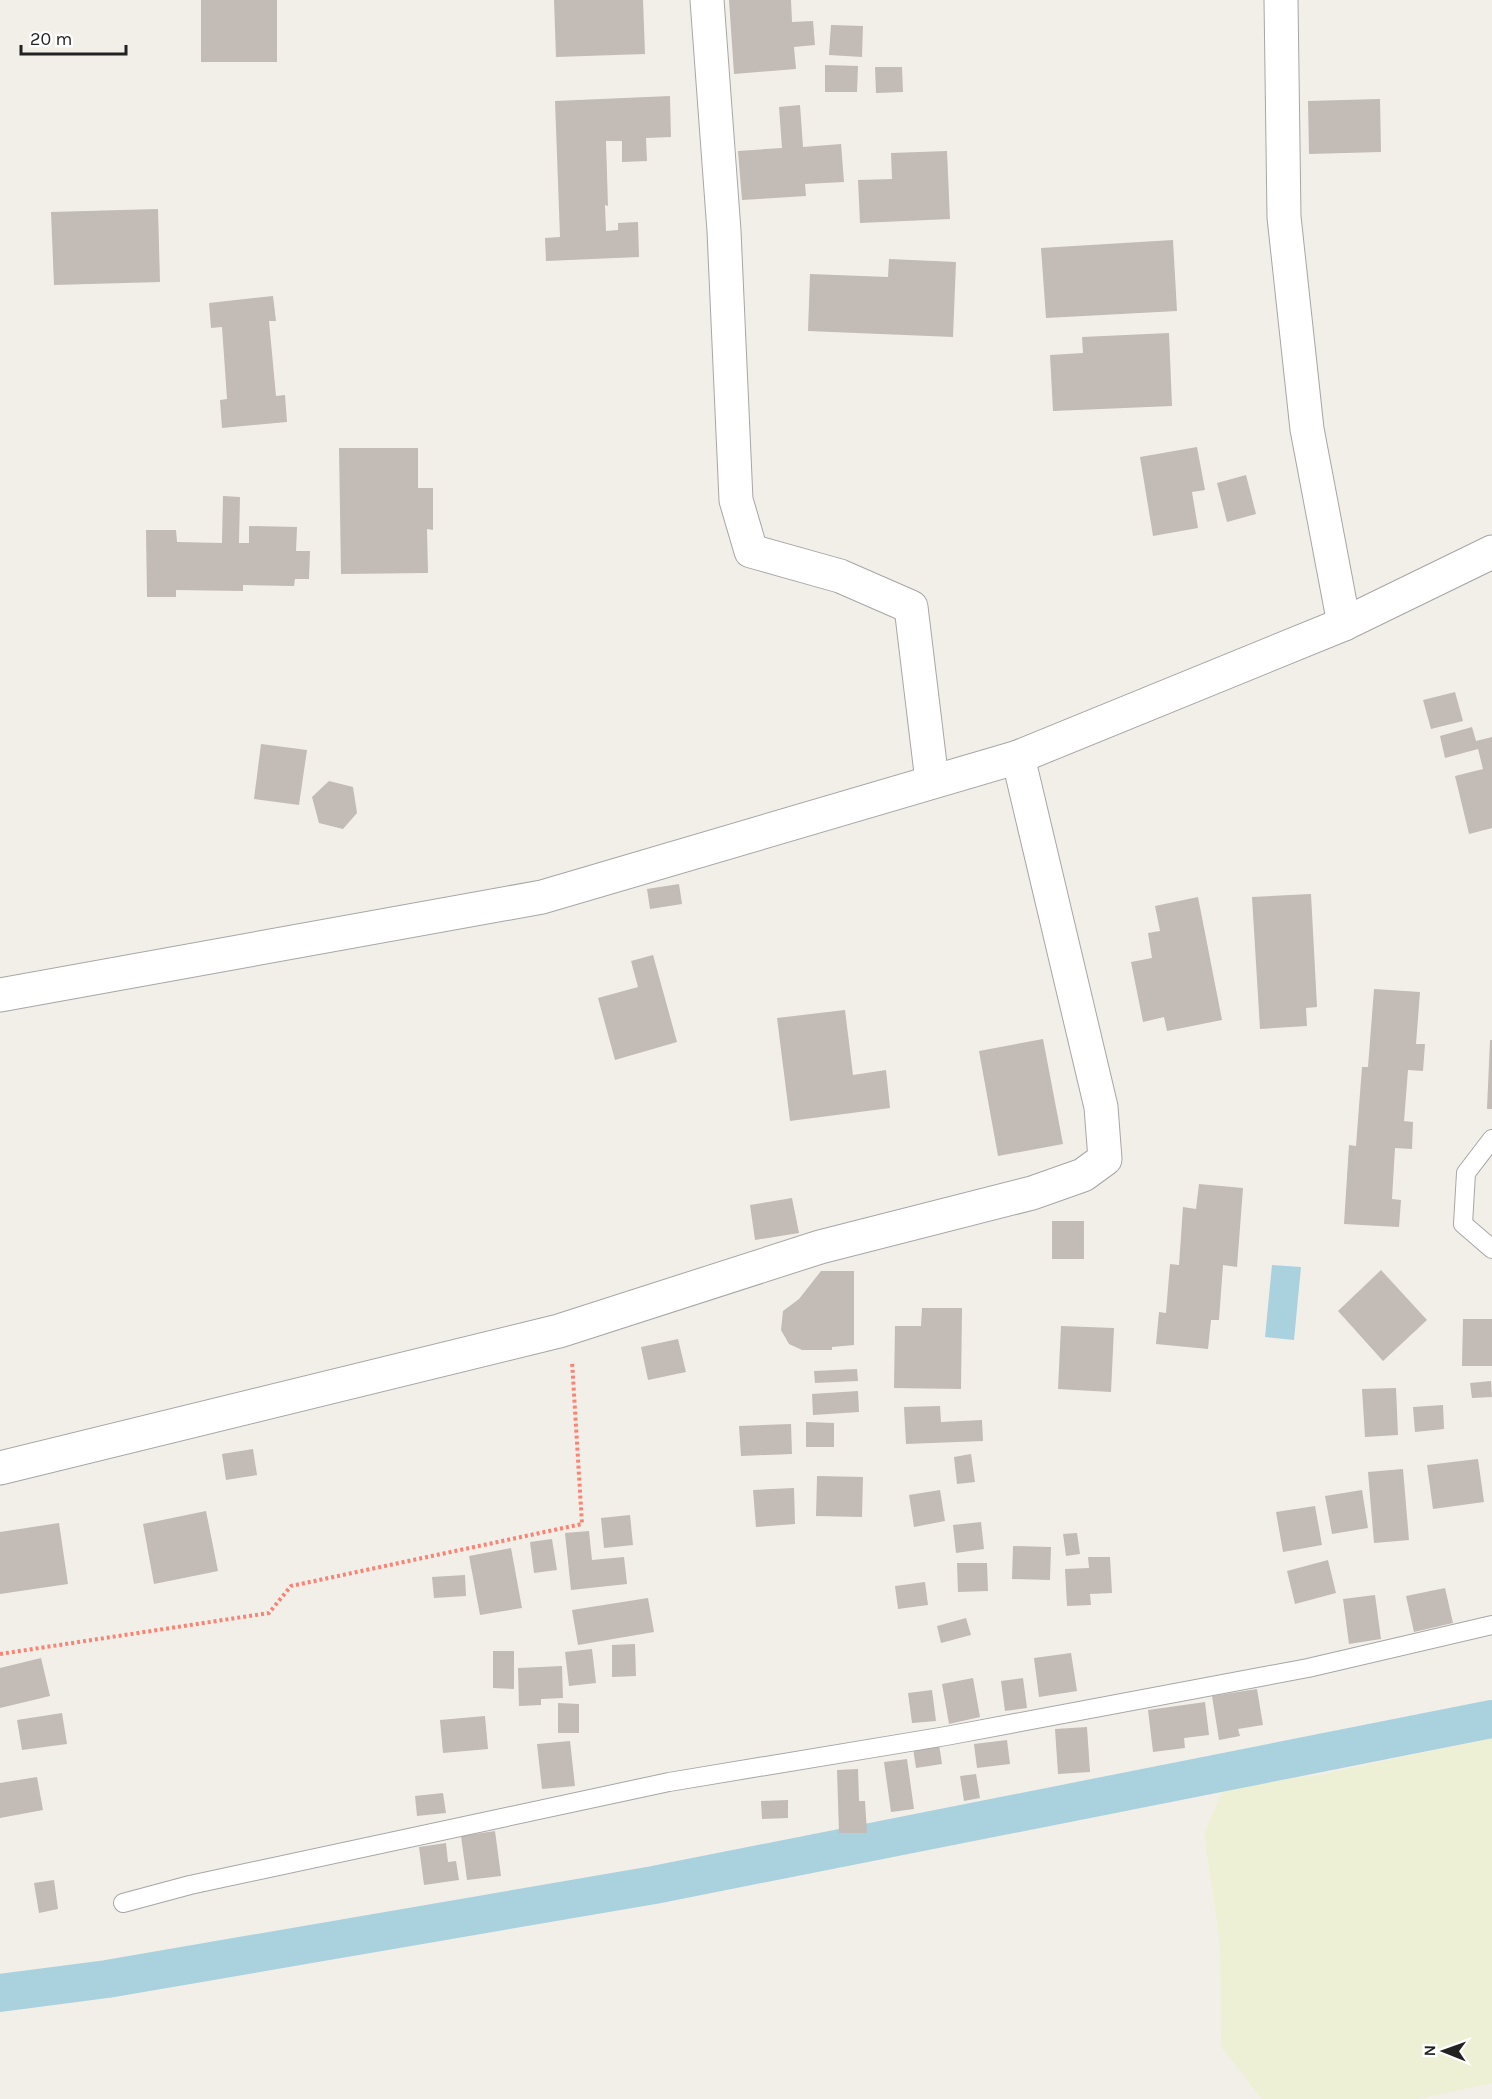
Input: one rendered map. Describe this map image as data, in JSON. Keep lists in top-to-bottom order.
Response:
{
  "scale_bar": "20 m",
  "north": "left"
}
